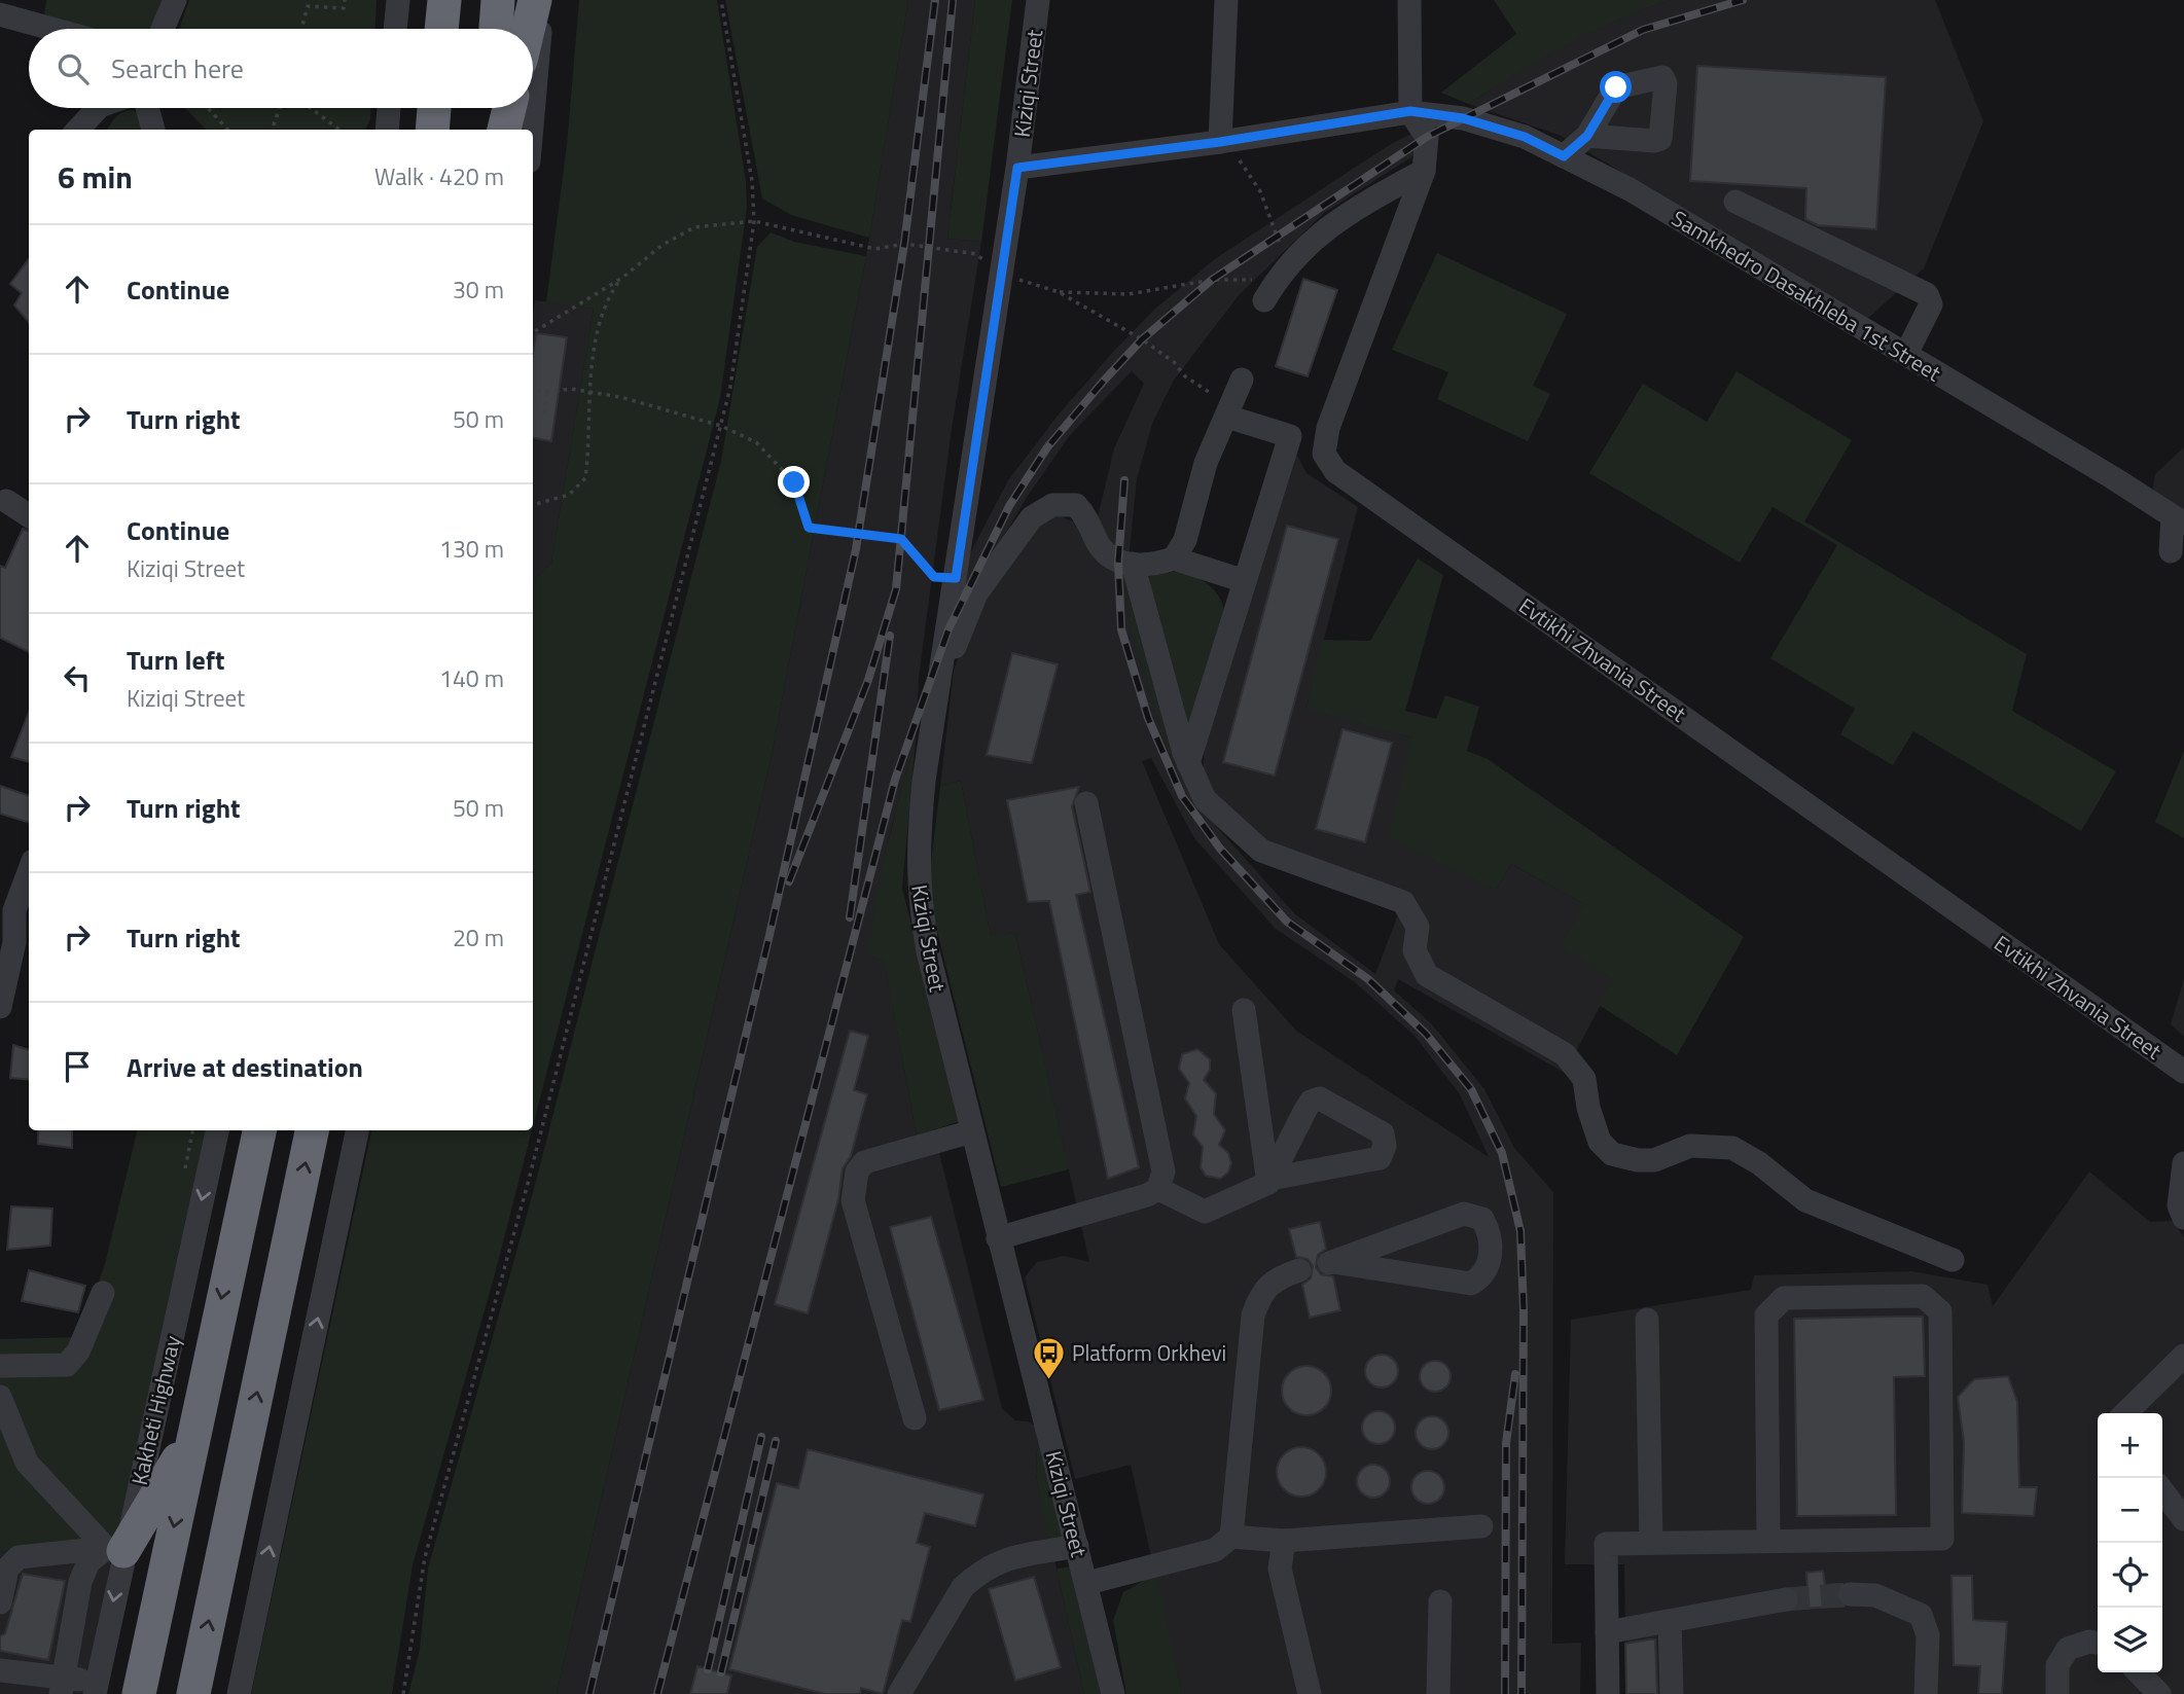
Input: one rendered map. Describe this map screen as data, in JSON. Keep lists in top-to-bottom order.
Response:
{
  "streets": {
    "highway": ["Kakheti Highway"],
    "street": ["Kiziqi Street", "Samkhedro Dasakhleba 1st Street", "Evtikhi Zhvania Street"]
  },
  "crossings": [
    ["Kiziqi Street", "Samkhedro Dasakhleba 1st Street"],
    ["Kiziqi Street", "Evtikhi Zhvania Street"],
    ["Samkhedro Dasakhleba 1st Street", "Evtikhi Zhvania Street"]
  ],
  "places": {
    "bus stop": ["Platform Orkhevi"]
  },
  "page": {
    "search": "Search here",
    "heading": ["6 min", "Walk · 420 m"],
    "list": [
      ["Continue", "30 m"],
      ["Turn right", "50 m"],
      ["Continue", "Kiziqi Street", "130 m"],
      ["Turn left", "Kiziqi Street", "140 m"],
      ["Turn right", "50 m"],
      ["Turn right", "20 m"],
      "Arrive at destination"
    ],
    "map_buttons": ["+", "−"]
  }
}
